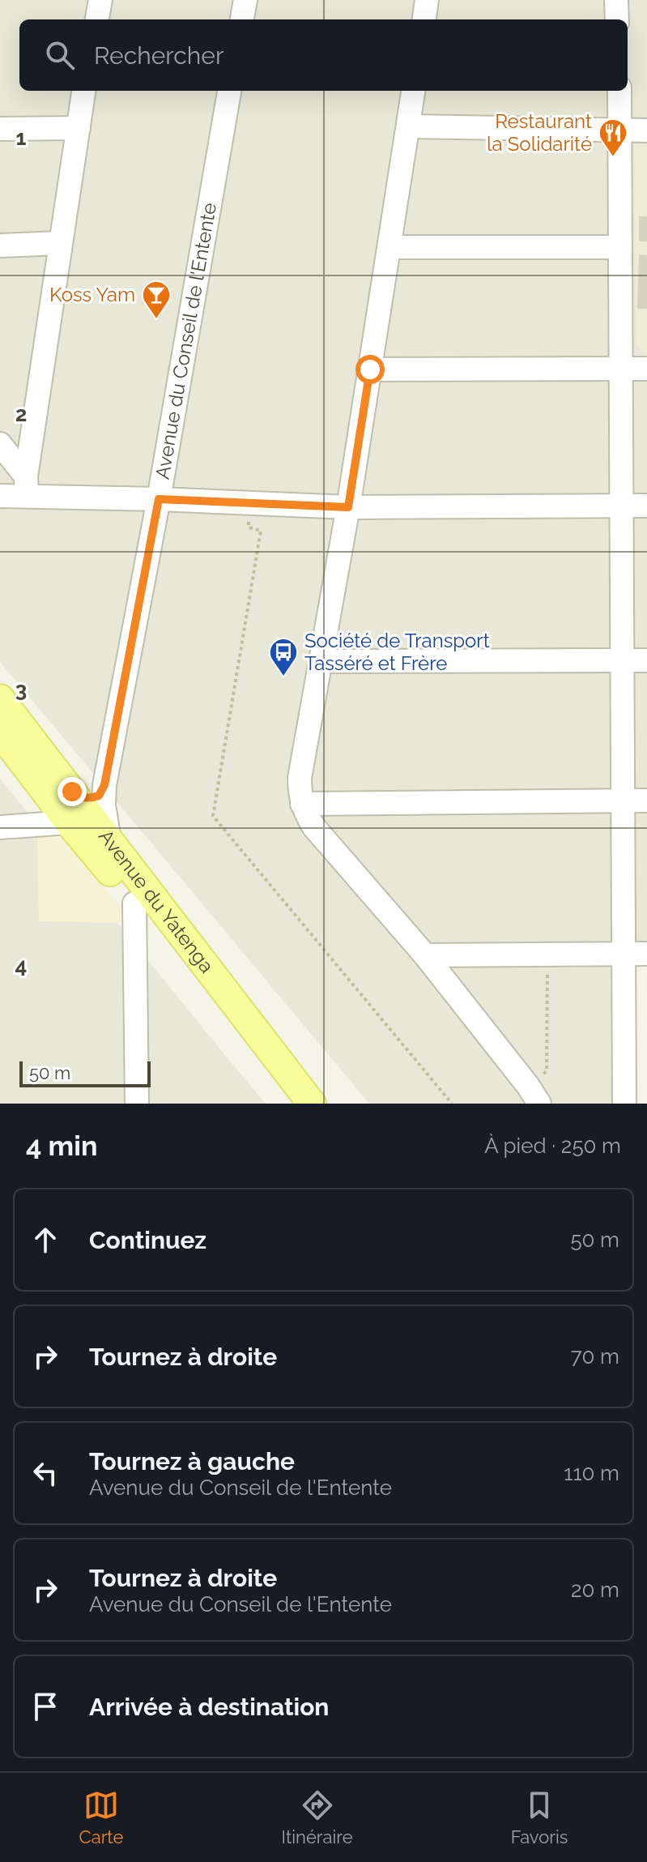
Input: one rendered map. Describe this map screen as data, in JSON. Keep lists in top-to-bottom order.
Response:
{
  "streets": {
    "main road": ["Avenue du Yatenga"],
    "street": ["Avenue du Conseil de l'Entente"]
  },
  "crossings": [
    ["Avenue du Conseil de l'Entente", "Avenue du Yatenga"]
  ],
  "places": {
    "restaurant": ["Restaurant la Solidarité"],
    "bar": ["Koss Yam"],
    "bus stop": ["Société de Transport Tasséré et Frère"]
  },
  "scale_bar": "50 m",
  "page": {
    "search": "Rechercher",
    "scale": "50 m",
    "heading": ["4 min", "À pied · 250 m"],
    "list": [
      ["Continuez", "50 m"],
      ["Tournez à droite", "70 m"],
      ["Tournez à gauche", "Avenue du Conseil de l'Entente", "110 m"],
      ["Tournez à droite", "Avenue du Conseil de l'Entente", "20 m"],
      "Arrivée à destination"
    ],
    "nav": ["Carte", "Itinéraire", "Favoris"]
  },
  "grid": {
    "rows": [
      "1",
      "2",
      "3",
      "4"
    ]
  }
}
